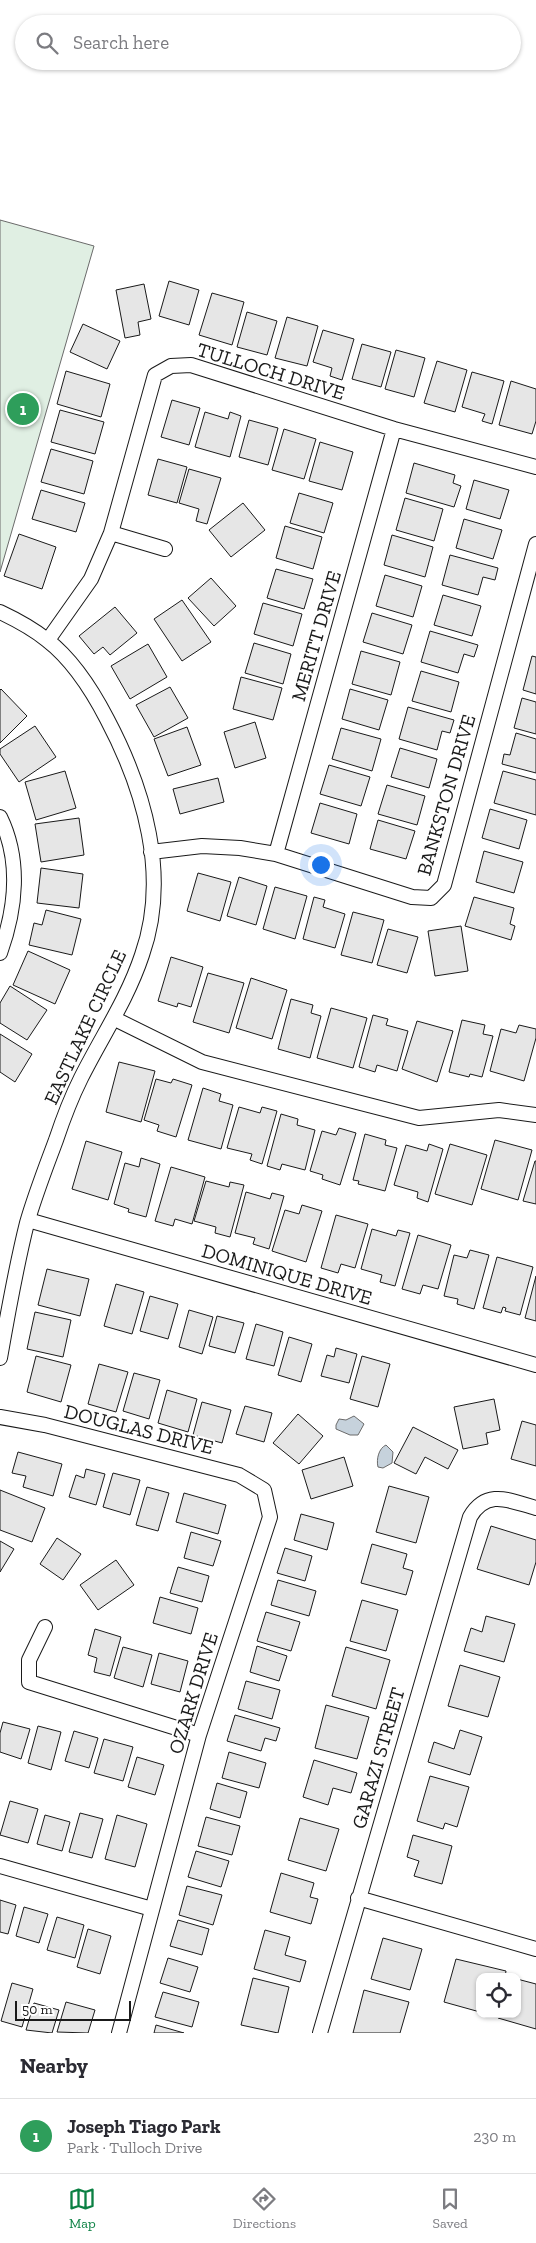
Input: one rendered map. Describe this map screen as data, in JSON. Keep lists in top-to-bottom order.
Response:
{
  "streets": {
    "street": [
      "TULLOCH DRIVE",
      "MERITT DRIVE",
      "BANKSTON DRIVE",
      "EASTLAKE CIRCLE",
      "DOMINIQUE DRIVE",
      "DOUGLAS DRIVE",
      "OZARK DRIVE",
      "GARAZI STREET"
    ]
  },
  "crossings": [
    ["TULLOCH DRIVE", "MERITT DRIVE"],
    ["TULLOCH DRIVE", "EASTLAKE CIRCLE"],
    ["MERITT DRIVE", "BANKSTON DRIVE"],
    ["BANKSTON DRIVE", "EASTLAKE CIRCLE"],
    ["EASTLAKE CIRCLE", "DOMINIQUE DRIVE"],
    ["DOUGLAS DRIVE", "OZARK DRIVE"]
  ],
  "scale_bar": "50 m",
  "page": {
    "search": "Search here",
    "pins": "1",
    "scale": "50 m",
    "heading": "Nearby",
    "list": [
      {
        "mark": "1",
        "name": "Joseph Tiago Park",
        "note": "Park · Tulloch Drive",
        "value": "230 m"
      }
    ],
    "nav": ["Map", "Directions", "Saved"]
  }
}
